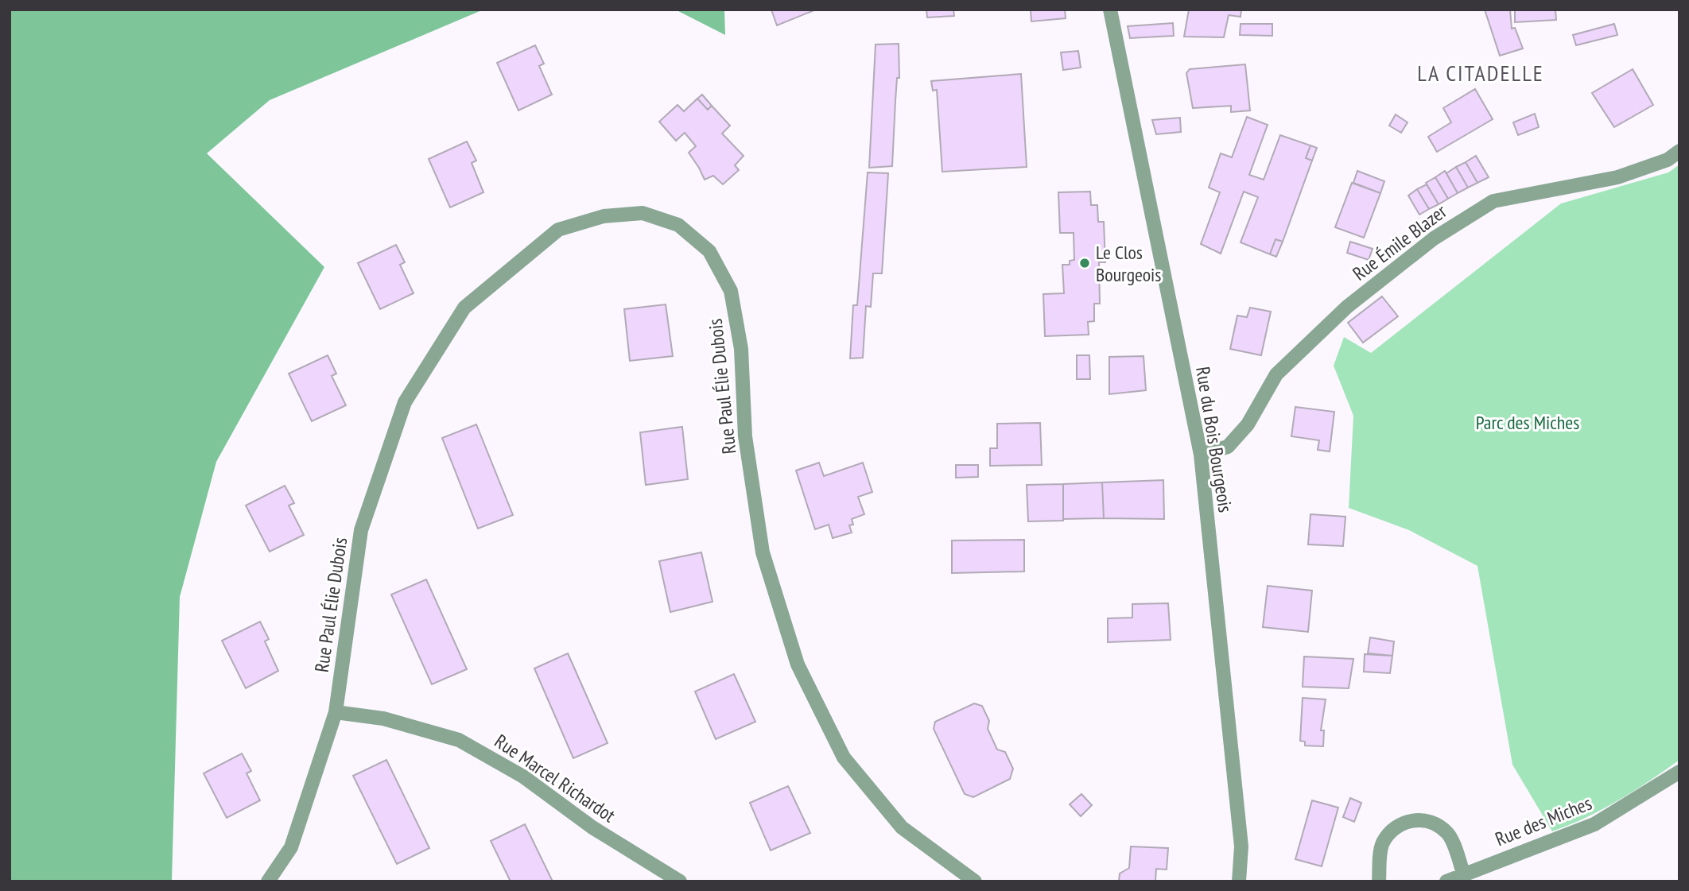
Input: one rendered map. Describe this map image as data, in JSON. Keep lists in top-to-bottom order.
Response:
{
  "streets": {
    "street": [
      "Rue Émile Blazer",
      "Rue Paul Élie Dubois",
      "Rue du Bois Bourgeois",
      "Rue Marcel Richardot",
      "Rue des Miches"
    ]
  },
  "crossings": [
    ["Rue Émile Blazer", "Rue du Bois Bourgeois"],
    ["Rue Paul Élie Dubois", "Rue Marcel Richardot"]
  ],
  "districts": ["LA CITADELLE"],
  "parks": ["Parc des Miches"],
  "places": ["Le Clos Bourgeois"]
}
